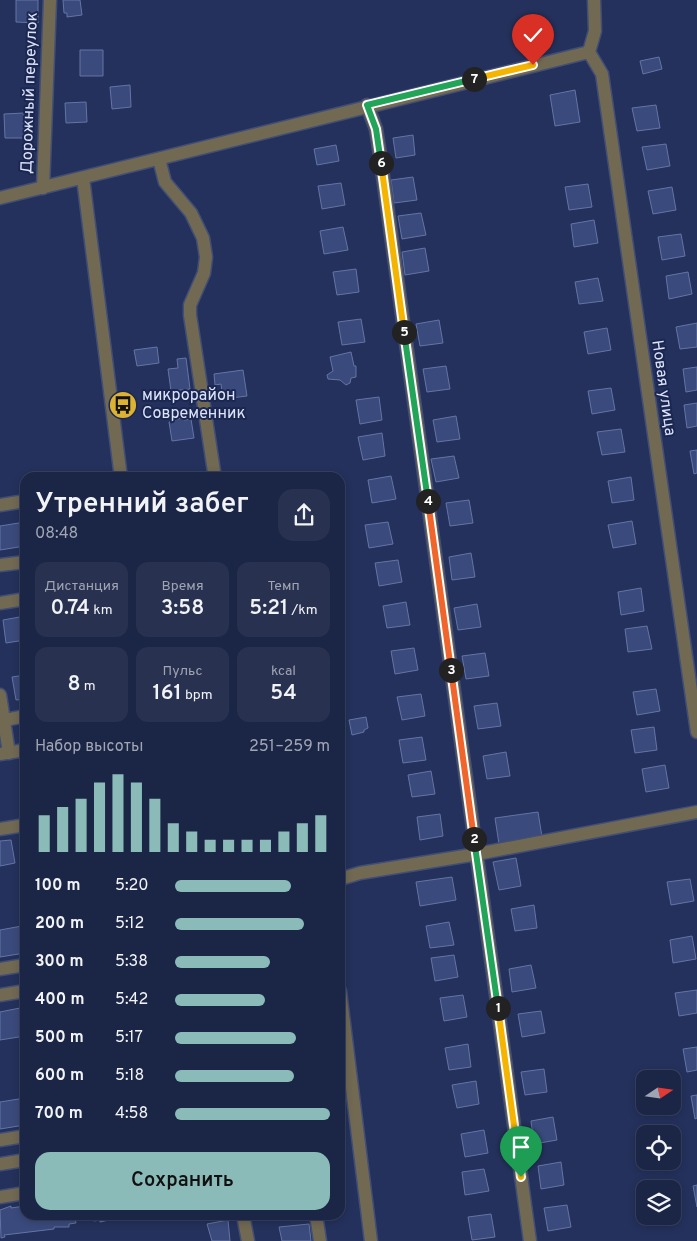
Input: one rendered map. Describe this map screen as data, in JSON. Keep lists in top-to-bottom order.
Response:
{
  "streets": {
    "street": ["Дорожный переулок", "Новая улица"]
  },
  "places": {
    "bus stop": ["микрорайон Современник"]
  },
  "north": "right",
  "page": {
    "pins": [
      "7",
      "6",
      "5",
      "4",
      "3",
      "2",
      "1"
    ],
    "heading": ["Утренний забег", "08:48"],
    "stats": [
      ["Дистанция", "0.74 km"],
      ["Время", "3:58"],
      ["Темп", "5:21 /km"],
      ["8 m"],
      ["Пульс", "161 bpm"],
      ["kcal", "54"]
    ],
    "chart": ["Набор высоты", "251–259 m"],
    "list": [
      {
        "name": "100 m",
        "note": "5:20"
      },
      {
        "name": "200 m",
        "note": "5:12"
      },
      {
        "name": "300 m",
        "note": "5:38"
      },
      {
        "name": "400 m",
        "note": "5:42"
      },
      {
        "name": "500 m",
        "note": "5:17"
      },
      {
        "name": "600 m",
        "note": "5:18"
      },
      {
        "name": "700 m",
        "note": "4:58"
      }
    ],
    "buttons": "Сохранить"
  }
}
